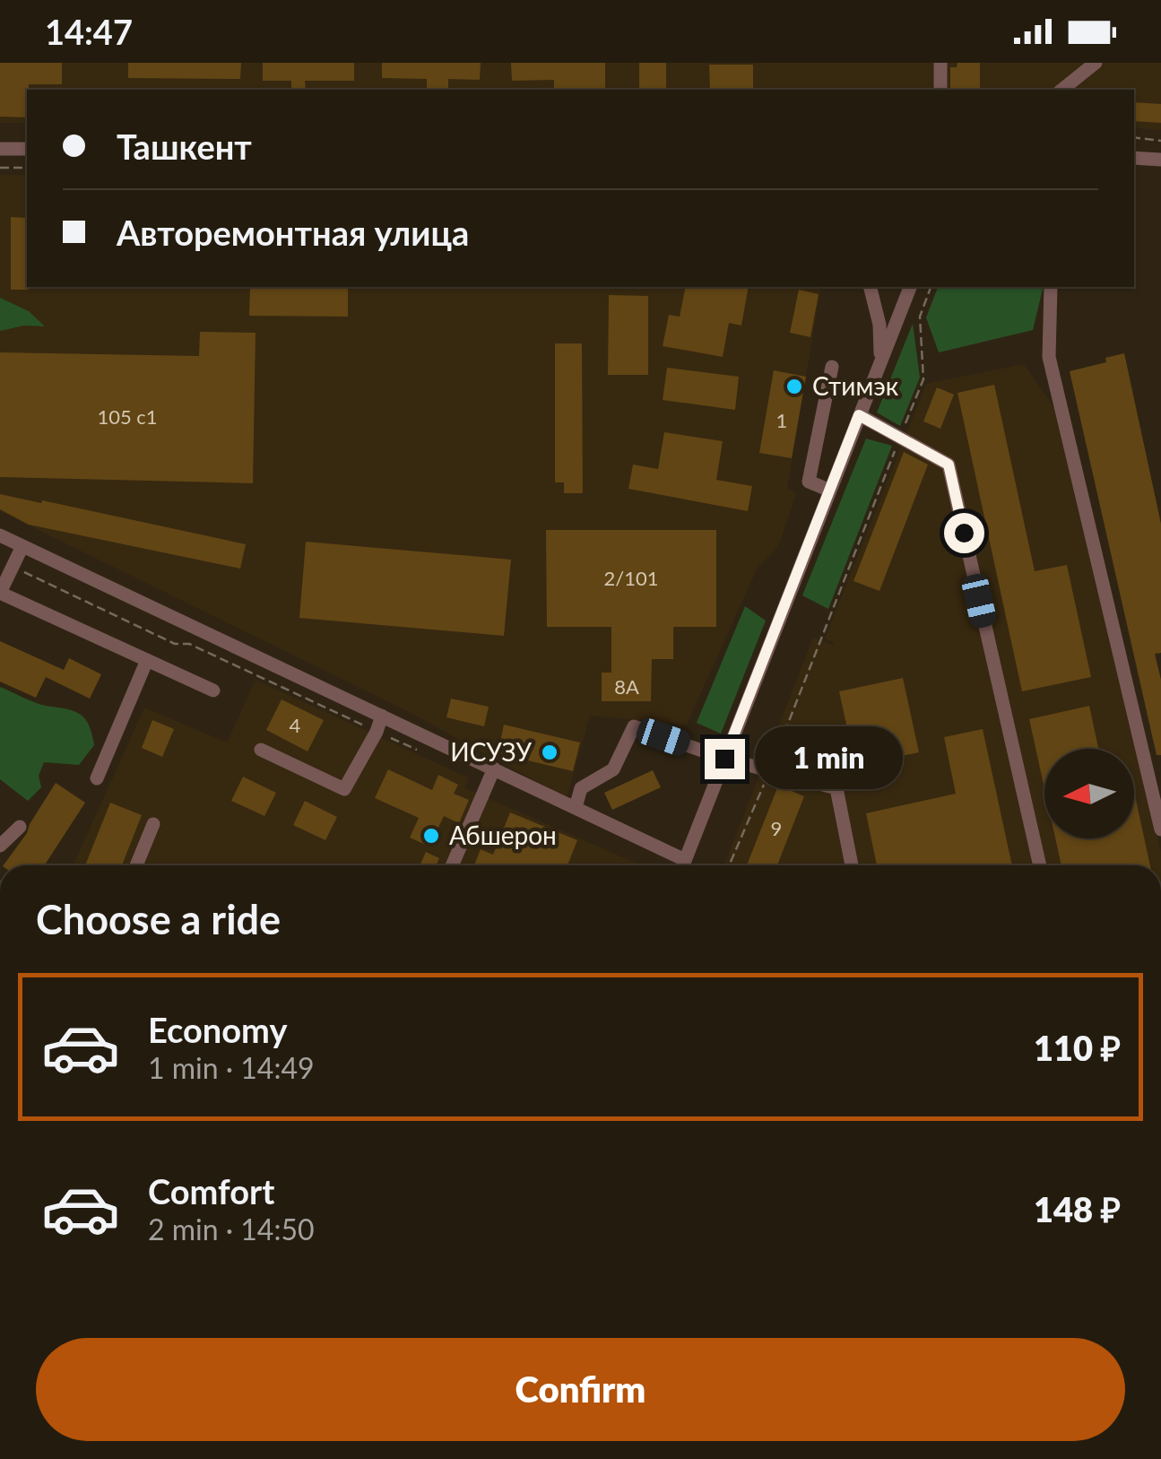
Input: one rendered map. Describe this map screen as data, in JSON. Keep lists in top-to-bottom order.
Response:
{
  "places": ["Стимэк", "ИСУЗУ", "Абшерон"],
  "house_numbers": [
    "105 c1",
    "1",
    "2/101",
    "8А",
    "4",
    "9"
  ],
  "north": "left",
  "page": {
    "status": "14:47",
    "banner": ["Ташкент", "Авторемонтная улица"],
    "bubble": "1 min",
    "heading": "Choose a ride",
    "list": [
      {
        "name": "Economy",
        "note": "1 min · 14:49",
        "value": "110 ₽"
      },
      {
        "name": "Comfort",
        "note": "2 min · 14:50",
        "value": "148 ₽"
      }
    ],
    "buttons": "Confirm"
  }
}
